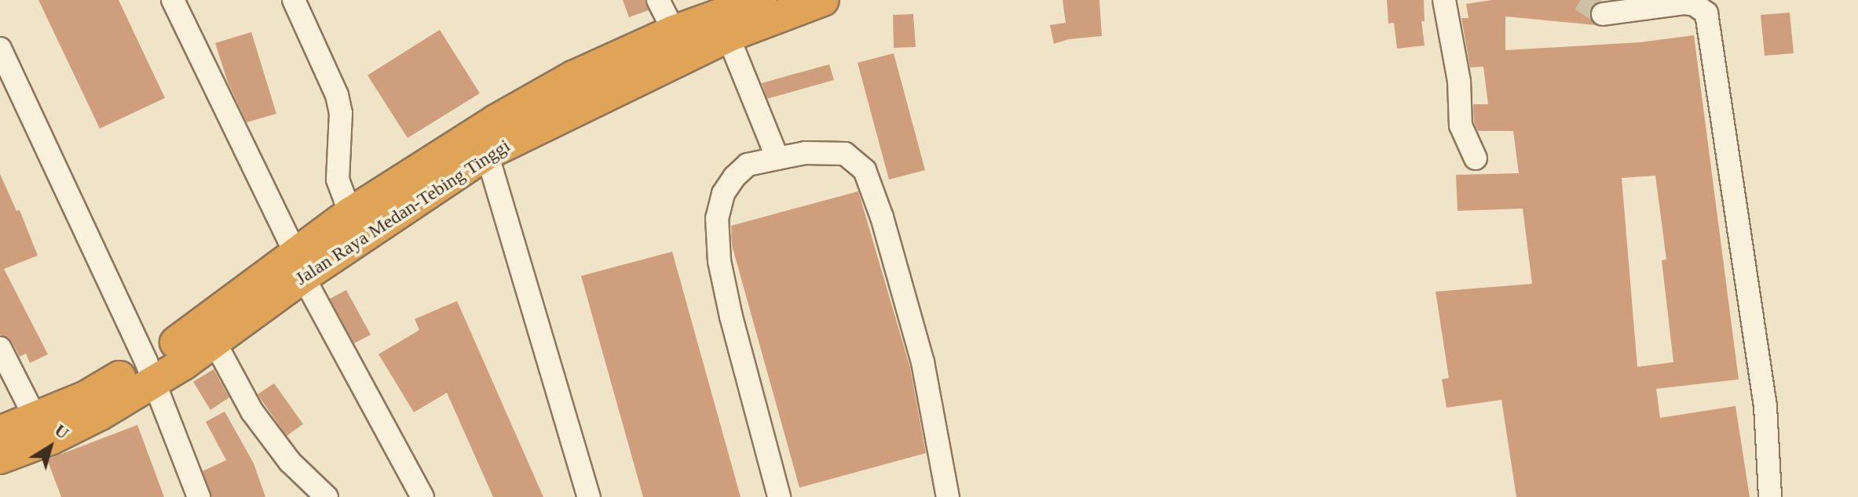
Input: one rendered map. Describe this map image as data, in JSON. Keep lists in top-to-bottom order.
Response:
{
  "streets": {
    "highway": ["Jalan Raya Medan-Tebing Tinggi"]
  },
  "north": "top right"
}
